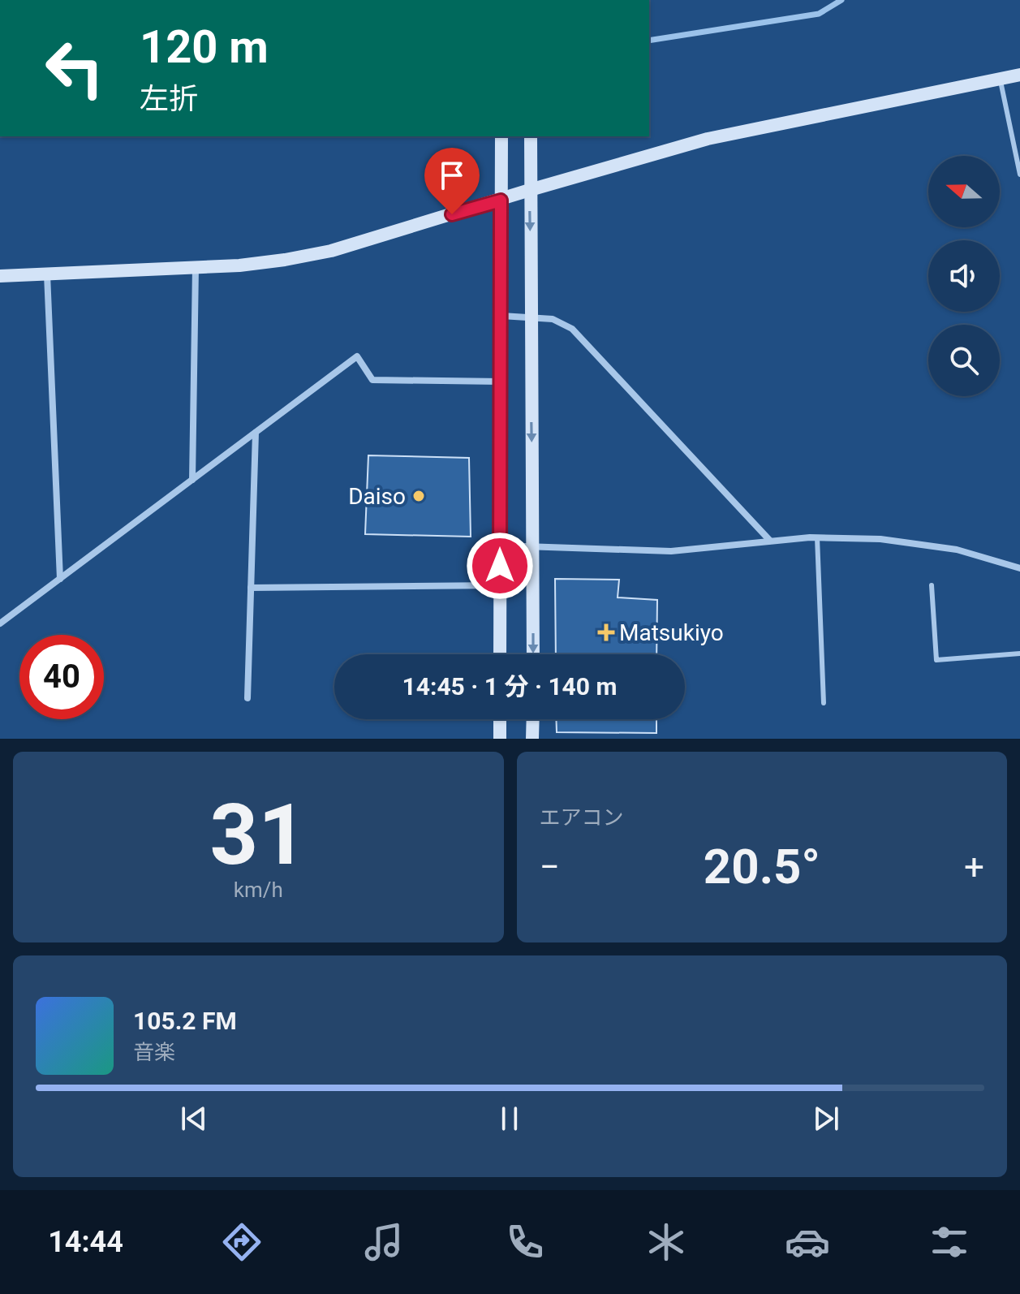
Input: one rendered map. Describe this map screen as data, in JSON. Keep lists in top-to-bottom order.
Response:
{
  "places": {
    "other": ["Daiso"],
    "health": ["Matsukiyo"]
  },
  "north": "left",
  "page": {
    "turn": ["120 m", "左折"],
    "limit": "40",
    "trip": "14:45 · 1 分 · 140 m",
    "tile": [
      ["31", "km/h"],
      "エアコン"
    ],
    "heat": ["−", "20.5°", "+"],
    "song": ["105.2 FM", "音楽"],
    "tabs": "14:44"
  }
}
